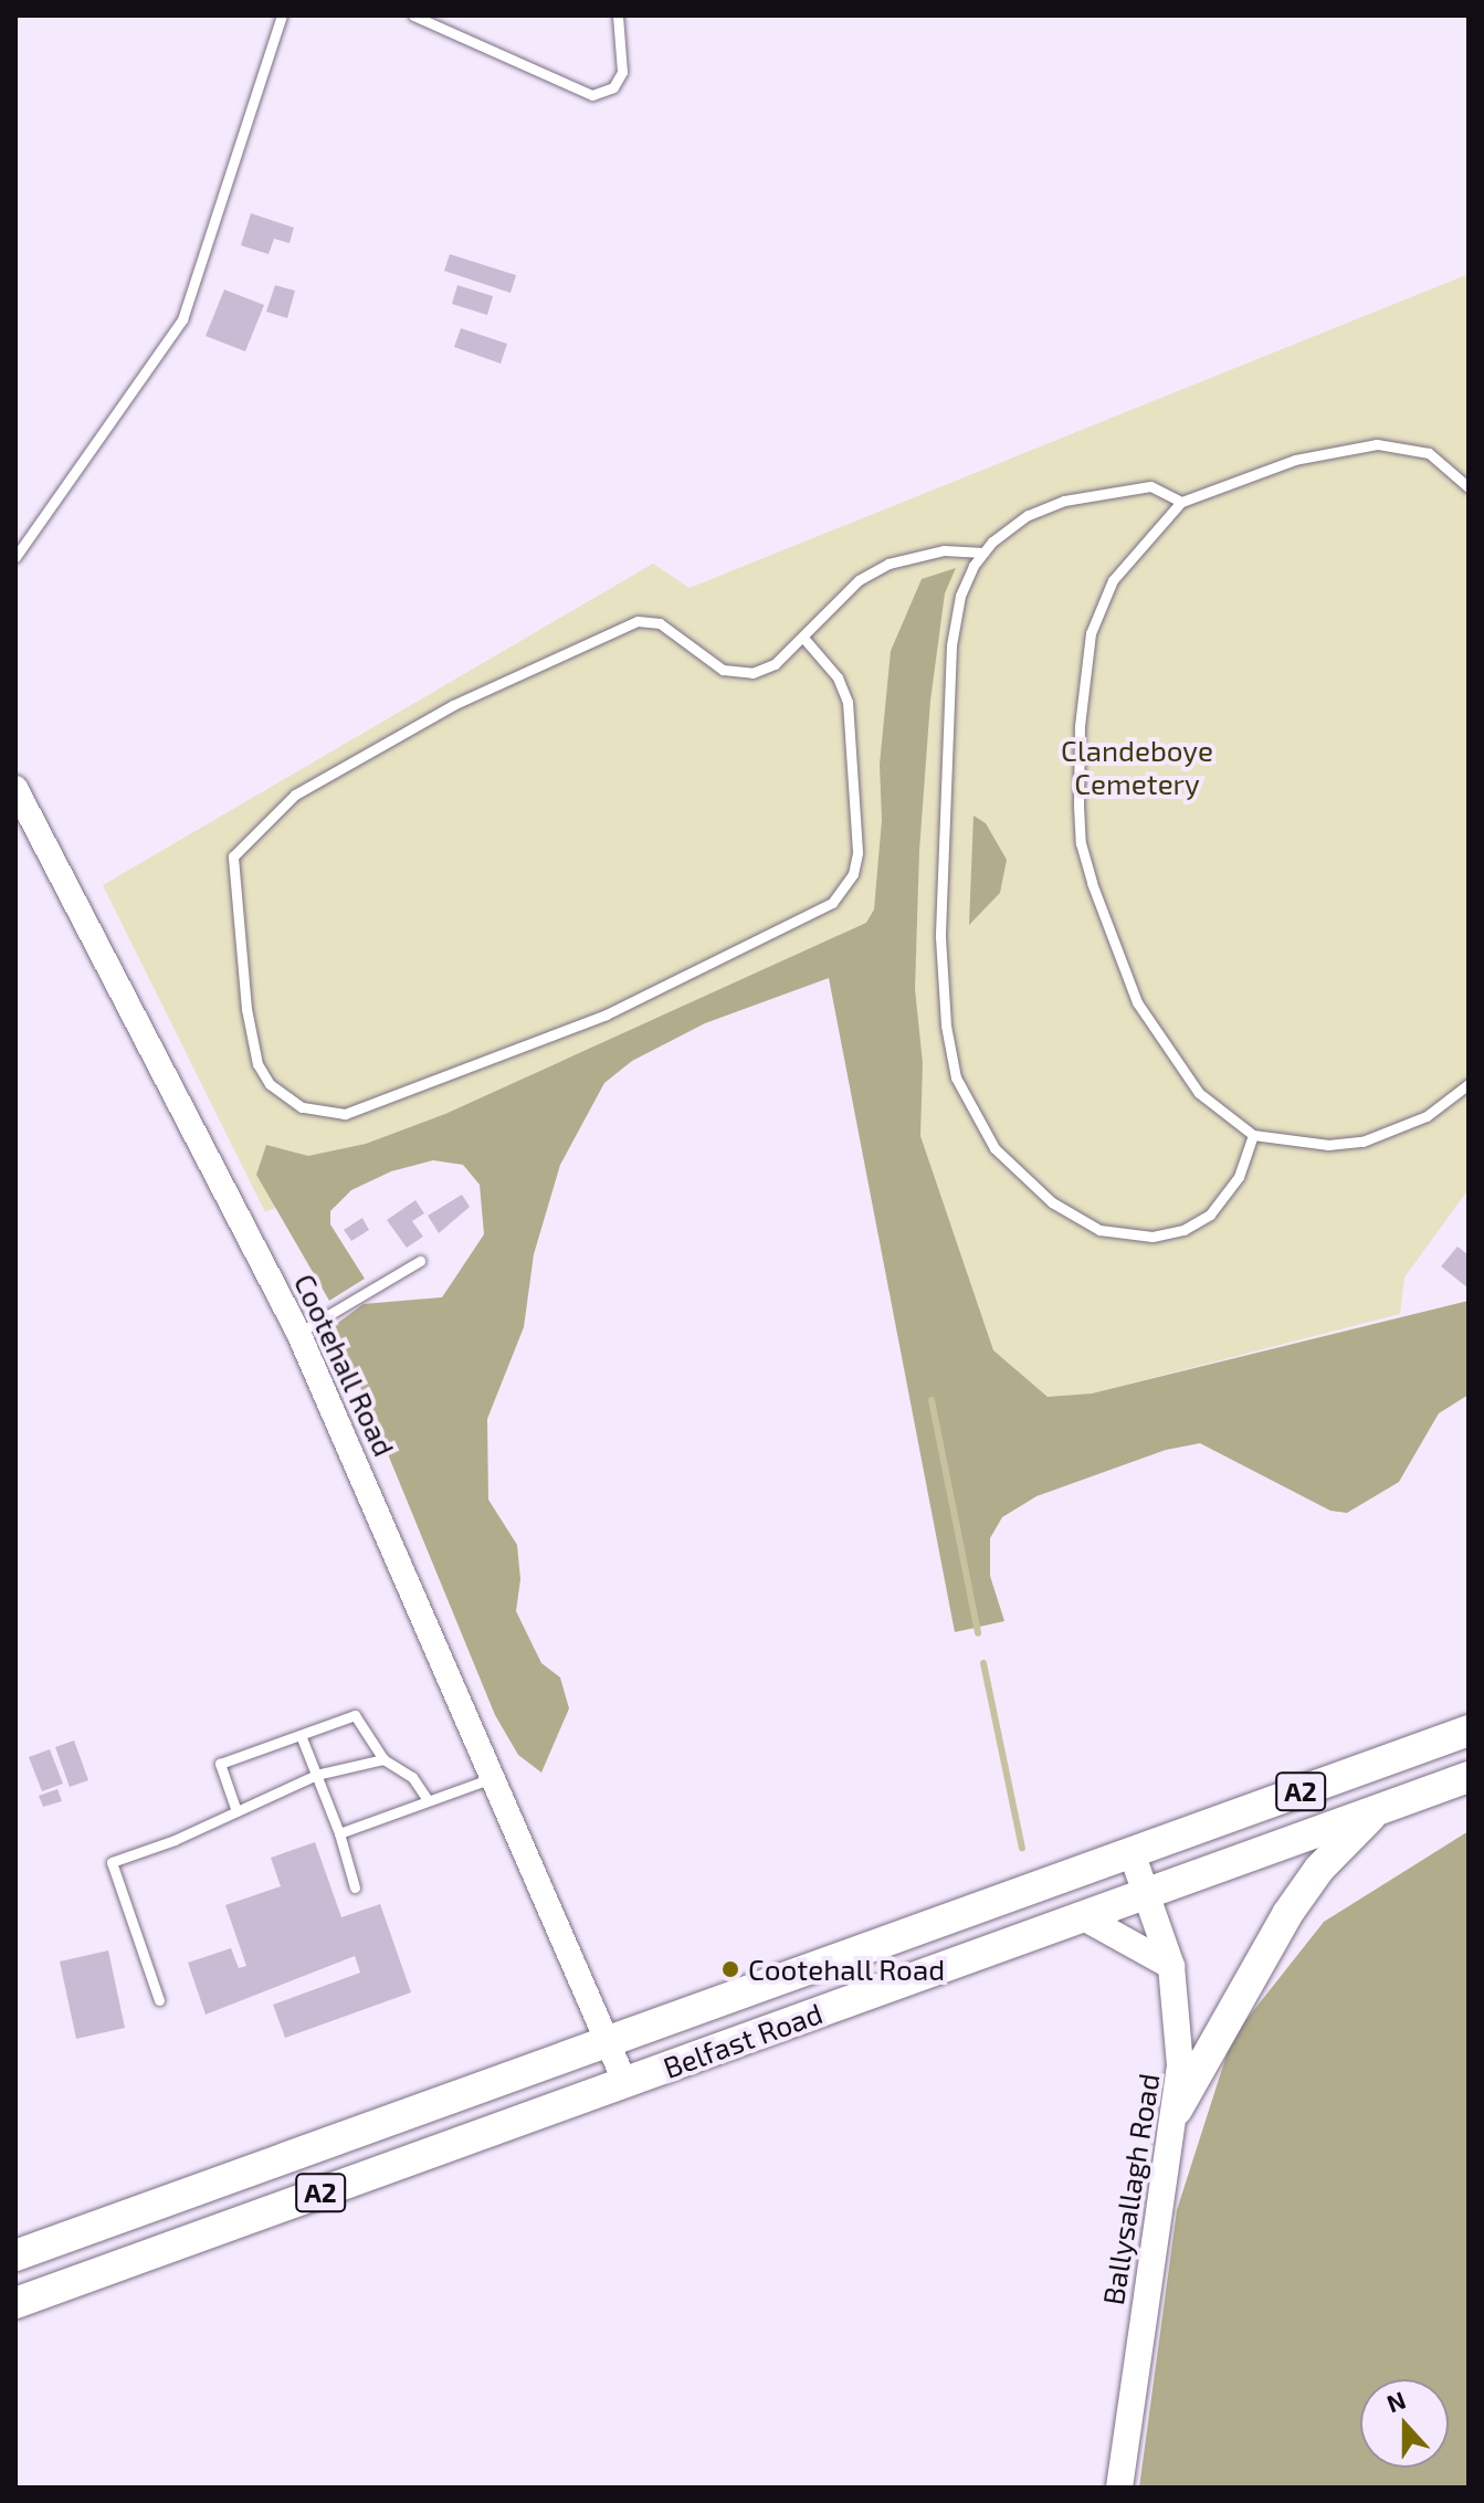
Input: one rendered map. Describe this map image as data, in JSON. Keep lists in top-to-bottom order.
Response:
{
  "streets": {
    "highway": ["A2", "Belfast Road"],
    "main road": ["Ballysallagh Road"],
    "street": ["Cootehall Road"]
  },
  "crossings": [
    ["Cootehall Road", "Belfast Road"],
    ["Belfast Road", "Ballysallagh Road"]
  ],
  "parks": ["Clandeboye Cemetery"],
  "places": ["Cootehall Road"],
  "north": "top"
}
